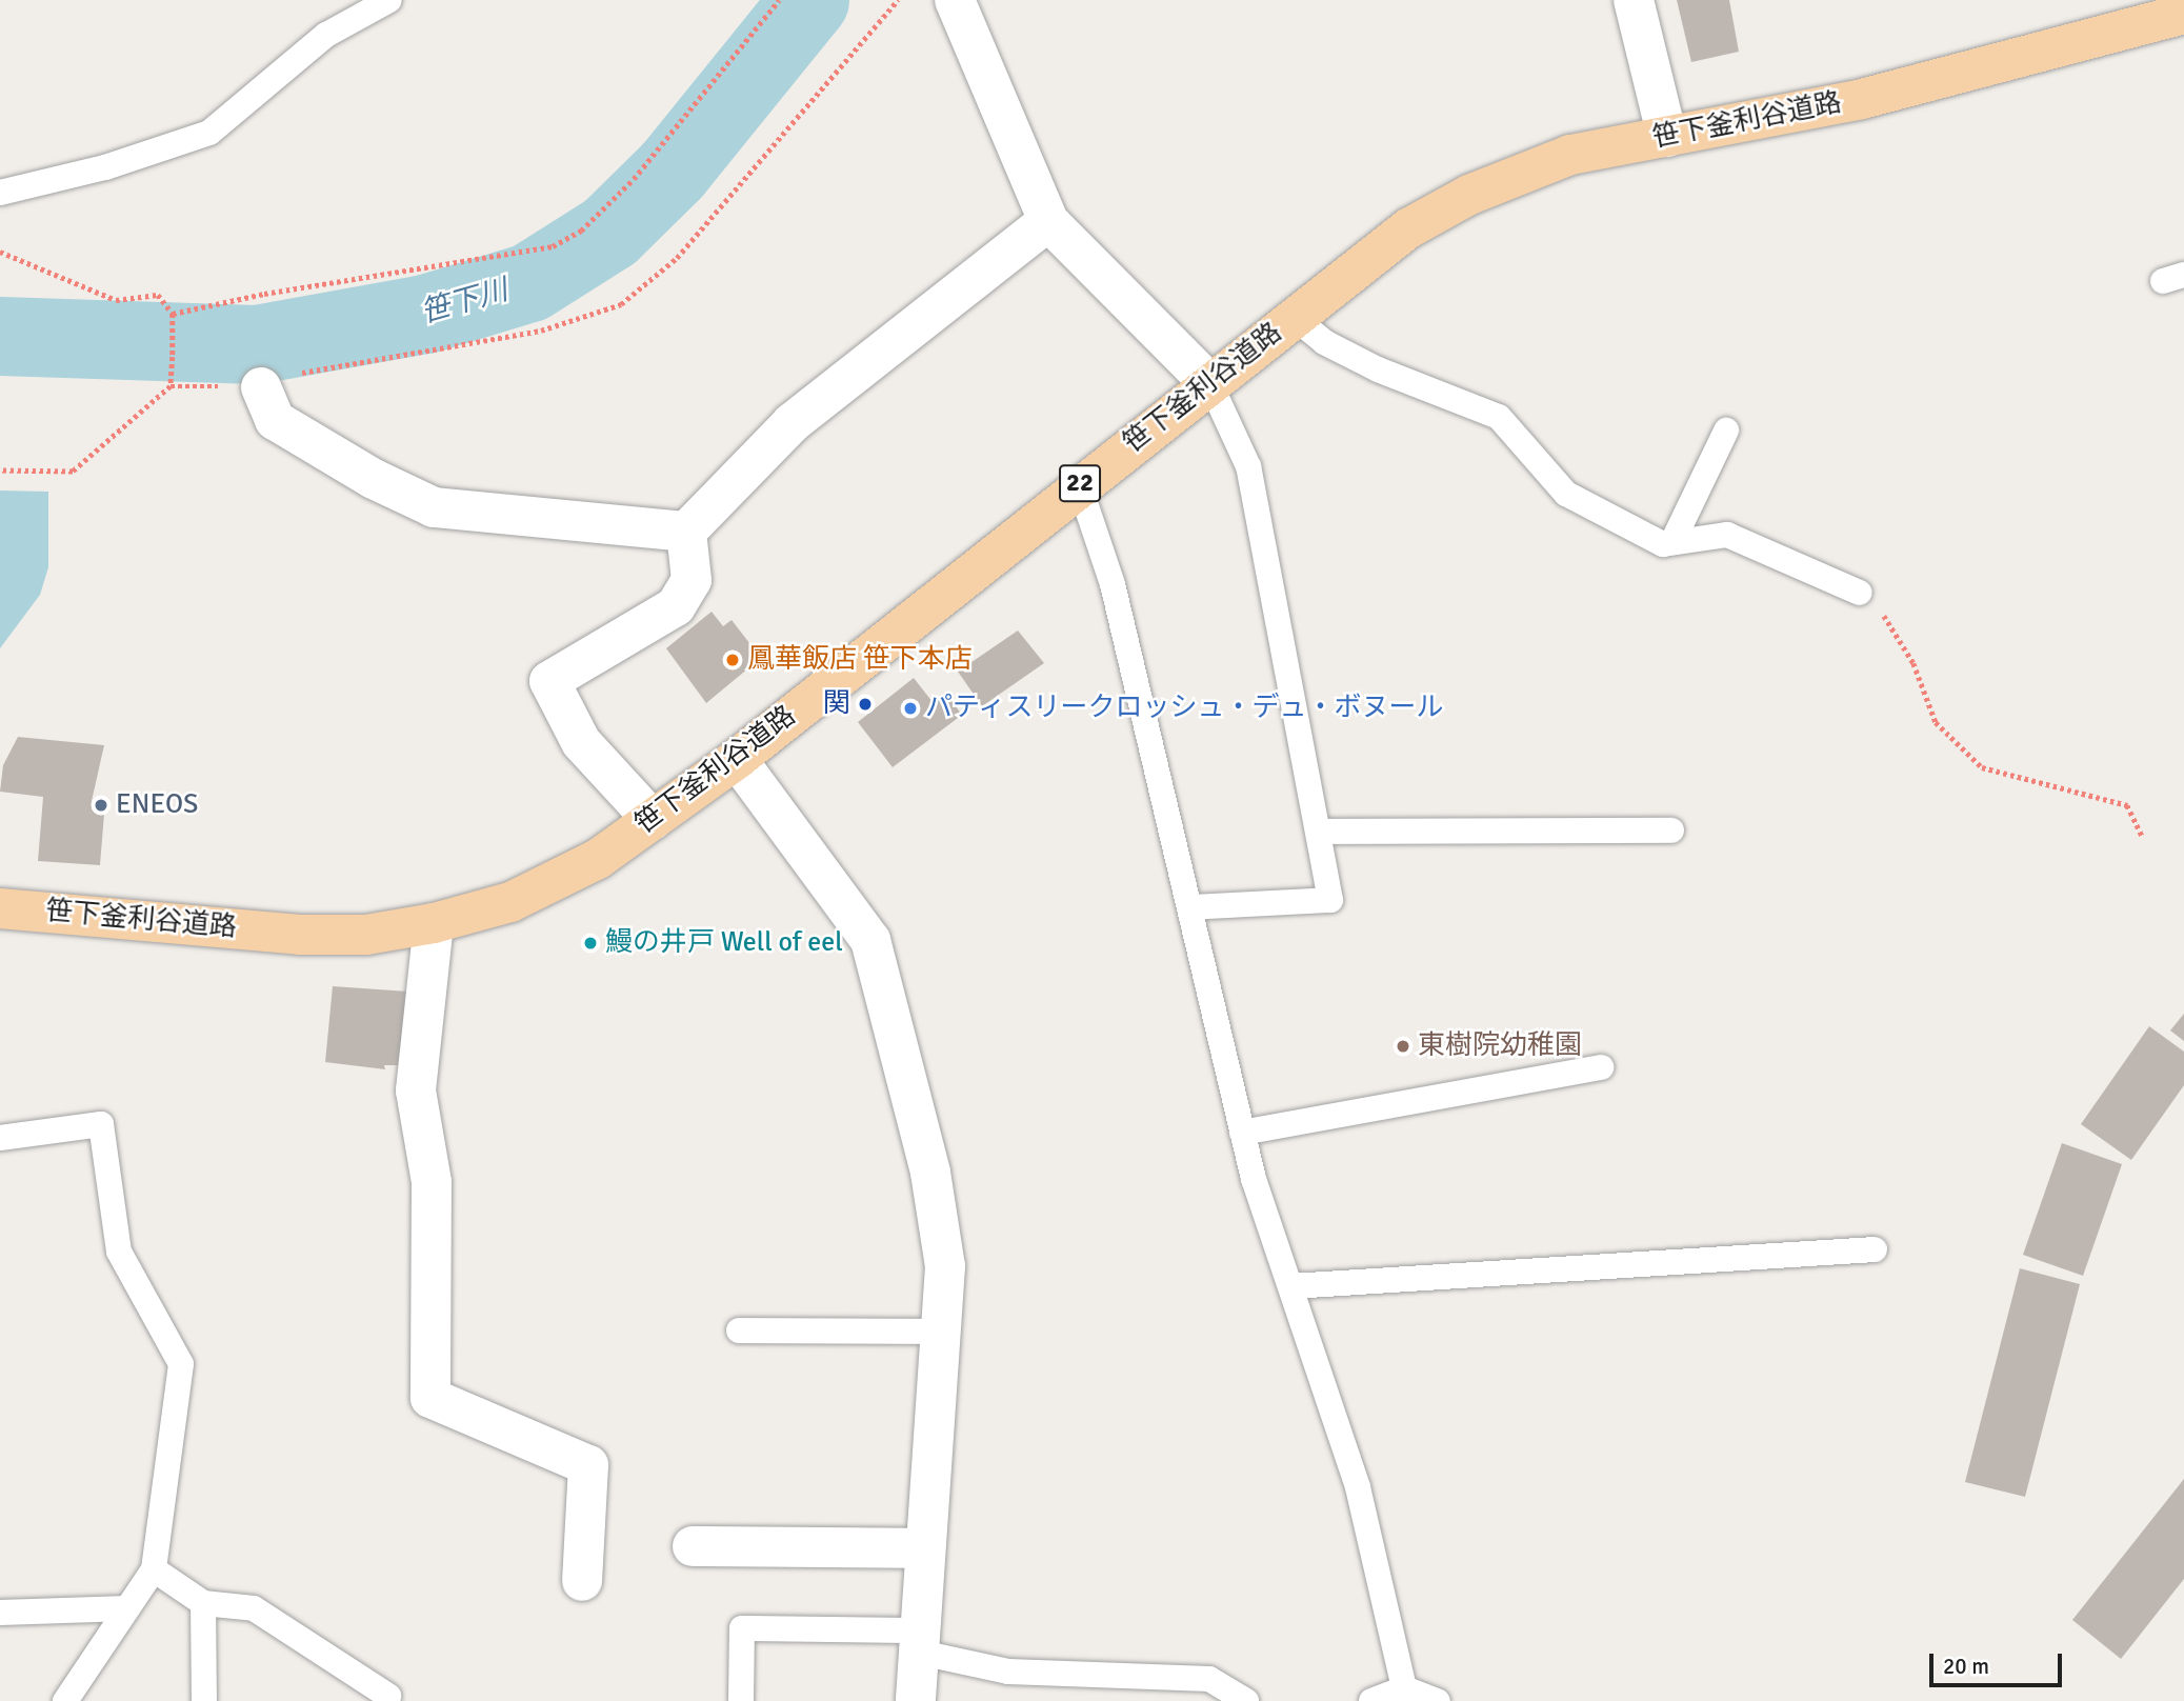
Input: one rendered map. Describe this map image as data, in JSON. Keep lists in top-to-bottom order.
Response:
{
  "streets": {
    "main road": ["笹下釜利谷道路", "22"]
  },
  "water": ["笹下川"],
  "places": [
    "鳳華飯店 笹下本店",
    "関",
    "パティスリークロッシュ・デュ・ボヌール",
    "ENEOS",
    "鰻の井戸 Well of eel",
    "東樹院幼稚園"
  ],
  "scale_bar": "20 m"
}
